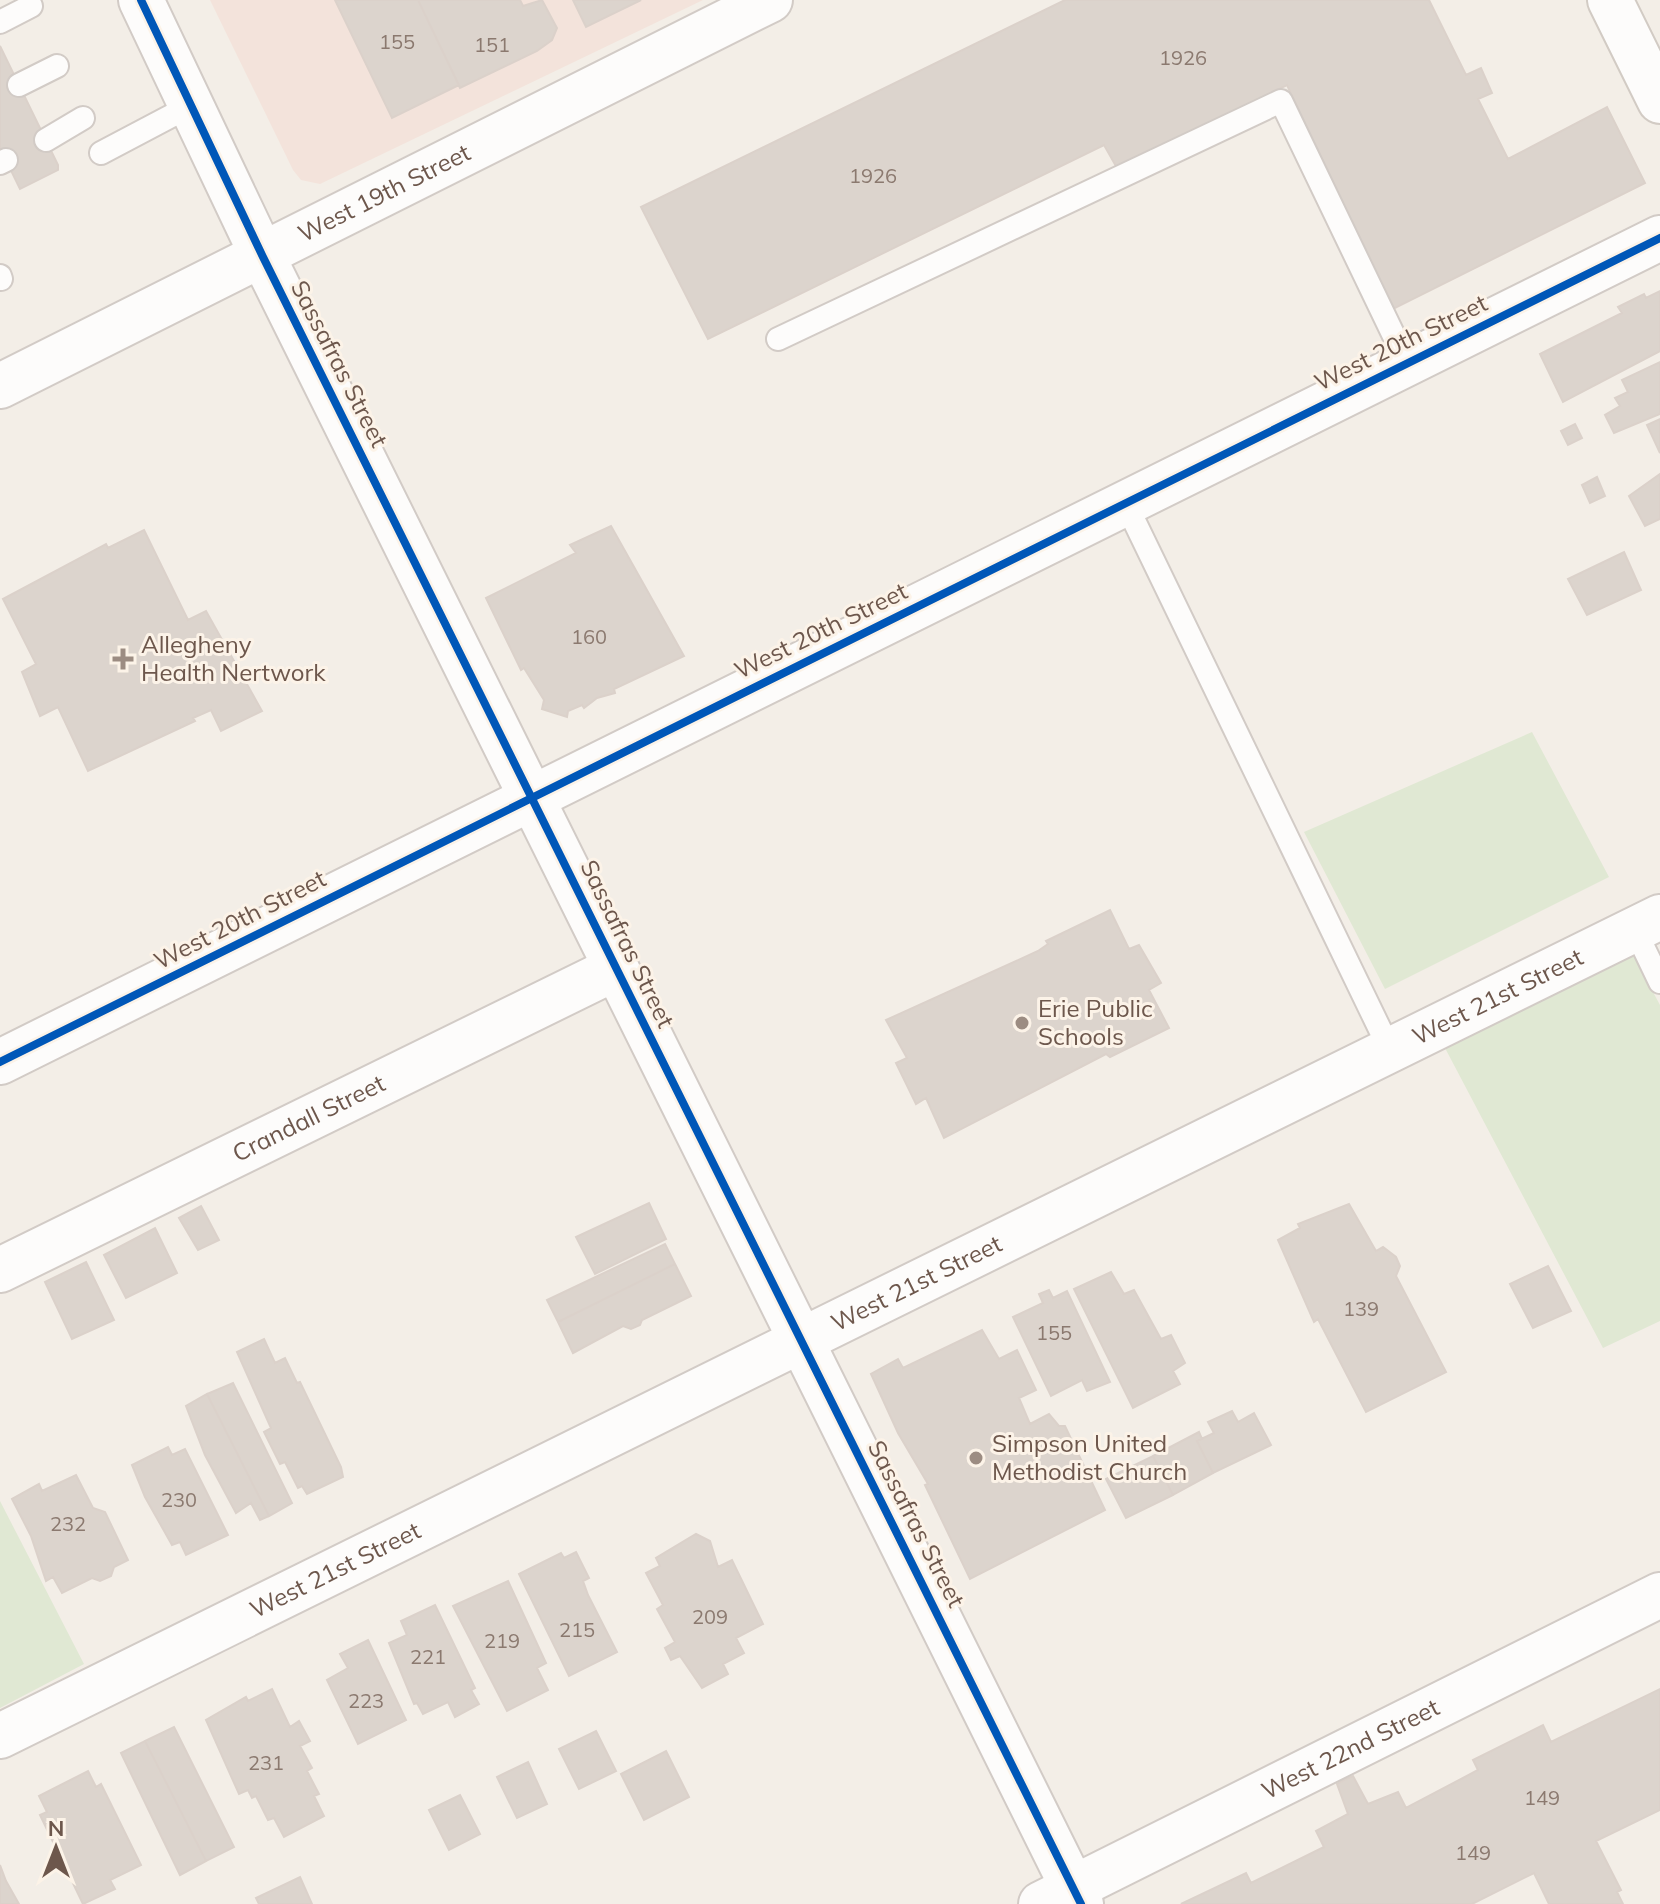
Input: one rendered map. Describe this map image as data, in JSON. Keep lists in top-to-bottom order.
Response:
{
  "streets": {
    "street": [
      "West 19th Street",
      "West 20th Street",
      "Sassafras Street",
      "West 21st Street",
      "Crandall Street",
      "West 22nd Street"
    ]
  },
  "crossings": [
    ["West 19th Street", "Sassafras Street"],
    ["West 20th Street", "Sassafras Street"],
    ["Sassafras Street", "West 21st Street"],
    ["Sassafras Street", "Crandall Street"],
    ["Sassafras Street", "West 22nd Street"]
  ],
  "places": {
    "health": ["Allegheny Health Nertwork"],
    "other": ["Erie Public Schools", "Simpson United Methodist Church"]
  },
  "house_numbers": [
    "155",
    "151",
    "1926",
    "1926",
    "160",
    "139",
    "155",
    "230",
    "232",
    "209",
    "215",
    "219",
    "221",
    "223",
    "231",
    "149",
    "149"
  ],
  "north": "top"
}
